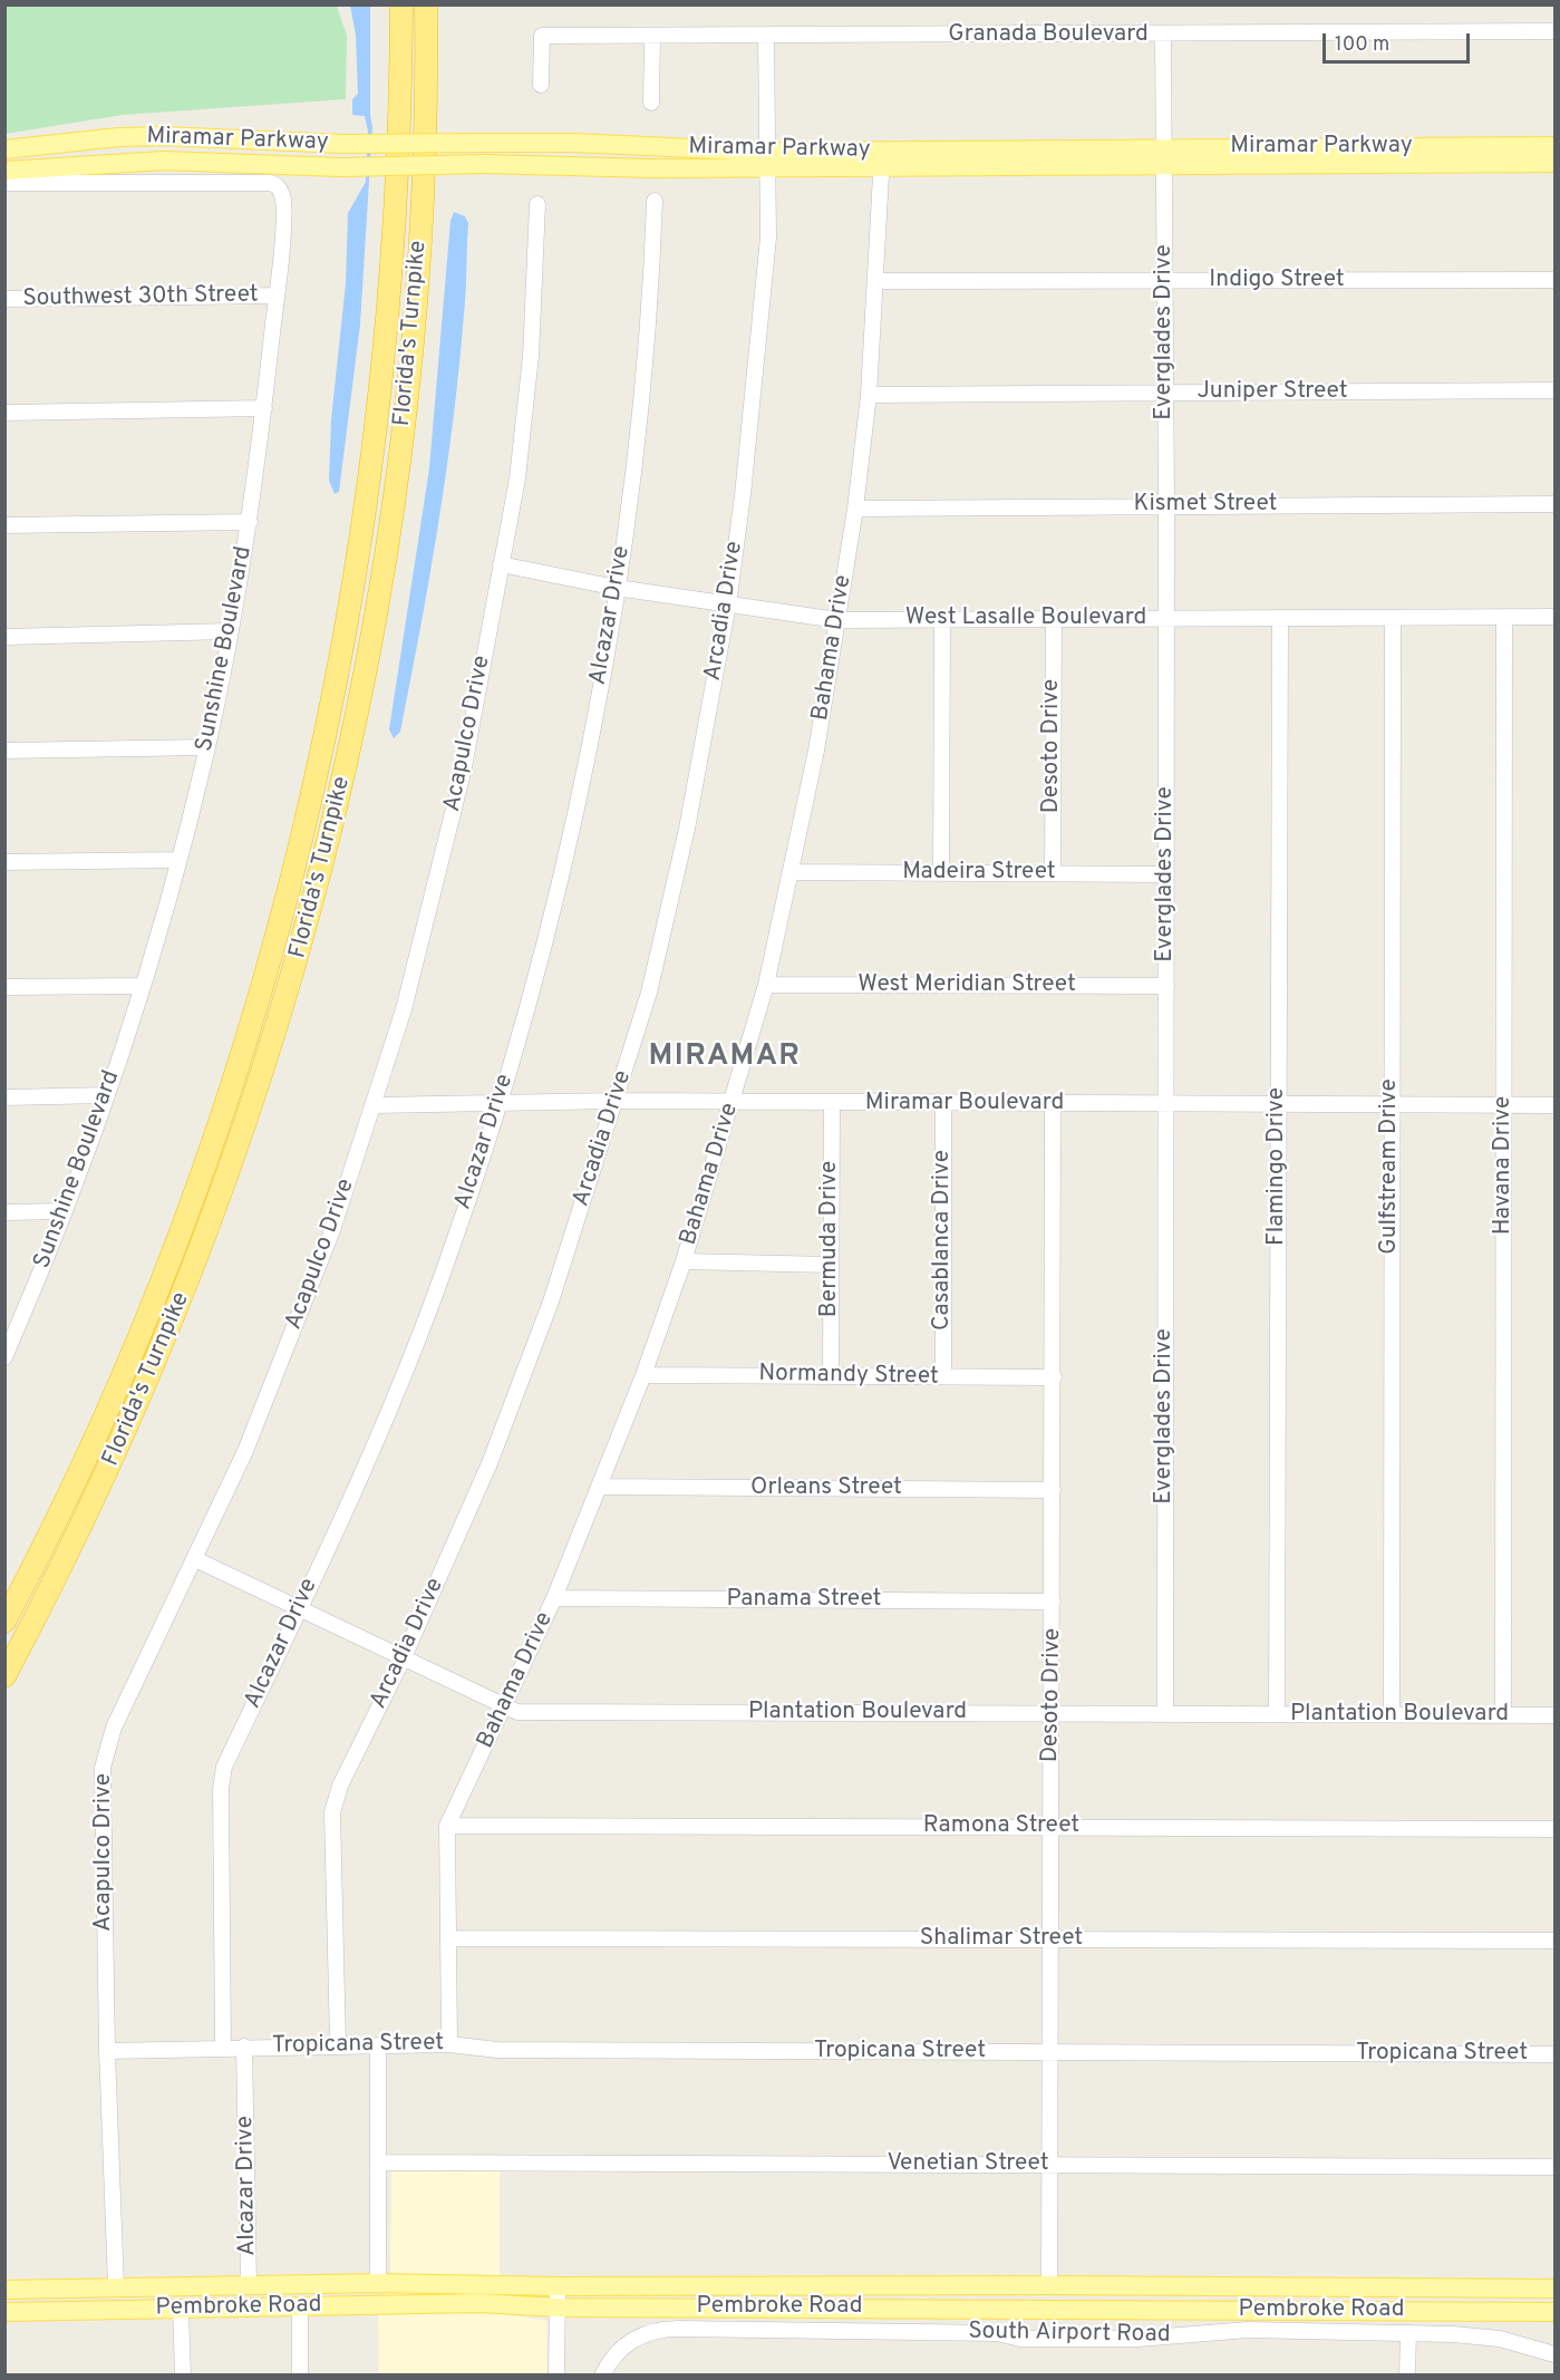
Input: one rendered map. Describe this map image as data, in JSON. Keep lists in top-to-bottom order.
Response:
{
  "streets": {
    "highway": ["Florida's Turnpike"],
    "main road": ["Miramar Parkway", "Pembroke Road"],
    "street": [
      "Granada Boulevard",
      "Indigo Street",
      "Southwest 30th Street",
      "Everglades Drive",
      "Juniper Street",
      "Kismet Street",
      "Arcadia Drive",
      "Alcazar Drive",
      "West Lasalle Boulevard",
      "Bahama Drive",
      "Sunshine Boulevard",
      "Acapulco Drive",
      "Desoto Drive",
      "Madeira Street",
      "West Meridian Street",
      "Miramar Boulevard",
      "Havana Drive",
      "Flamingo Drive",
      "Gulfstream Drive",
      "Bermuda Drive",
      "Casablanca Drive",
      "Normandy Street",
      "Orleans Street",
      "Panama Street",
      "Plantation Boulevard",
      "Ramona Street",
      "Shalimar Street",
      "Tropicana Street",
      "Venetian Street",
      "South Airport Road"
    ]
  },
  "crossings": [
    ["Granada Boulevard", "Everglades Drive"],
    ["Granada Boulevard", "Arcadia Drive"],
    ["Miramar Parkway", "Everglades Drive"],
    ["Miramar Parkway", "Arcadia Drive"],
    ["Miramar Parkway", "Bahama Drive"],
    ["Indigo Street", "Everglades Drive"],
    ["Indigo Street", "Bahama Drive"],
    ["Southwest 30th Street", "Sunshine Boulevard"],
    ["Everglades Drive", "Juniper Street"],
    ["Everglades Drive", "Kismet Street"],
    ["Everglades Drive", "West Lasalle Boulevard"],
    ["Everglades Drive", "Madeira Street"],
    ["Everglades Drive", "West Meridian Street"],
    ["Everglades Drive", "Miramar Boulevard"],
    ["Everglades Drive", "Plantation Boulevard"],
    ["Juniper Street", "Bahama Drive"],
    ["Kismet Street", "Bahama Drive"],
    ["Arcadia Drive", "West Lasalle Boulevard"],
    ["Arcadia Drive", "Miramar Boulevard"],
    ["Arcadia Drive", "Plantation Boulevard"],
    ["Arcadia Drive", "Tropicana Street"],
    ["Alcazar Drive", "West Lasalle Boulevard"],
    ["Alcazar Drive", "Miramar Boulevard"],
    ["Alcazar Drive", "Plantation Boulevard"],
    ["Alcazar Drive", "Tropicana Street"],
    ["Alcazar Drive", "Pembroke Road"],
    ["West Lasalle Boulevard", "Bahama Drive"],
    ["West Lasalle Boulevard", "Acapulco Drive"],
    ["West Lasalle Boulevard", "Desoto Drive"],
    ["West Lasalle Boulevard", "Havana Drive"],
    ["West Lasalle Boulevard", "Flamingo Drive"],
    ["West Lasalle Boulevard", "Gulfstream Drive"],
    ["Bahama Drive", "Madeira Street"],
    ["Bahama Drive", "West Meridian Street"],
    ["Bahama Drive", "Miramar Boulevard"],
    ["Bahama Drive", "Normandy Street"],
    ["Bahama Drive", "Orleans Street"],
    ["Bahama Drive", "Panama Street"],
    ["Bahama Drive", "Plantation Boulevard"],
    ["Bahama Drive", "Ramona Street"],
    ["Bahama Drive", "Shalimar Street"],
    ["Bahama Drive", "Tropicana Street"],
    ["Acapulco Drive", "Miramar Boulevard"],
    ["Acapulco Drive", "Plantation Boulevard"],
    ["Acapulco Drive", "Tropicana Street"],
    ["Acapulco Drive", "Pembroke Road"],
    ["Desoto Drive", "Madeira Street"],
    ["Desoto Drive", "Miramar Boulevard"],
    ["Desoto Drive", "Normandy Street"],
    ["Desoto Drive", "Orleans Street"],
    ["Desoto Drive", "Panama Street"],
    ["Desoto Drive", "Plantation Boulevard"],
    ["Desoto Drive", "Ramona Street"],
    ["Desoto Drive", "Shalimar Street"],
    ["Desoto Drive", "Tropicana Street"],
    ["Desoto Drive", "Venetian Street"],
    ["Desoto Drive", "Pembroke Road"],
    ["Miramar Boulevard", "Havana Drive"],
    ["Miramar Boulevard", "Flamingo Drive"],
    ["Miramar Boulevard", "Gulfstream Drive"],
    ["Miramar Boulevard", "Bermuda Drive"],
    ["Miramar Boulevard", "Casablanca Drive"],
    ["Havana Drive", "Plantation Boulevard"],
    ["Flamingo Drive", "Plantation Boulevard"],
    ["Gulfstream Drive", "Plantation Boulevard"],
    ["Bermuda Drive", "Normandy Street"],
    ["Casablanca Drive", "Normandy Street"]
  ],
  "districts": ["MIRAMAR"],
  "scale_bar": "100 m"
}
